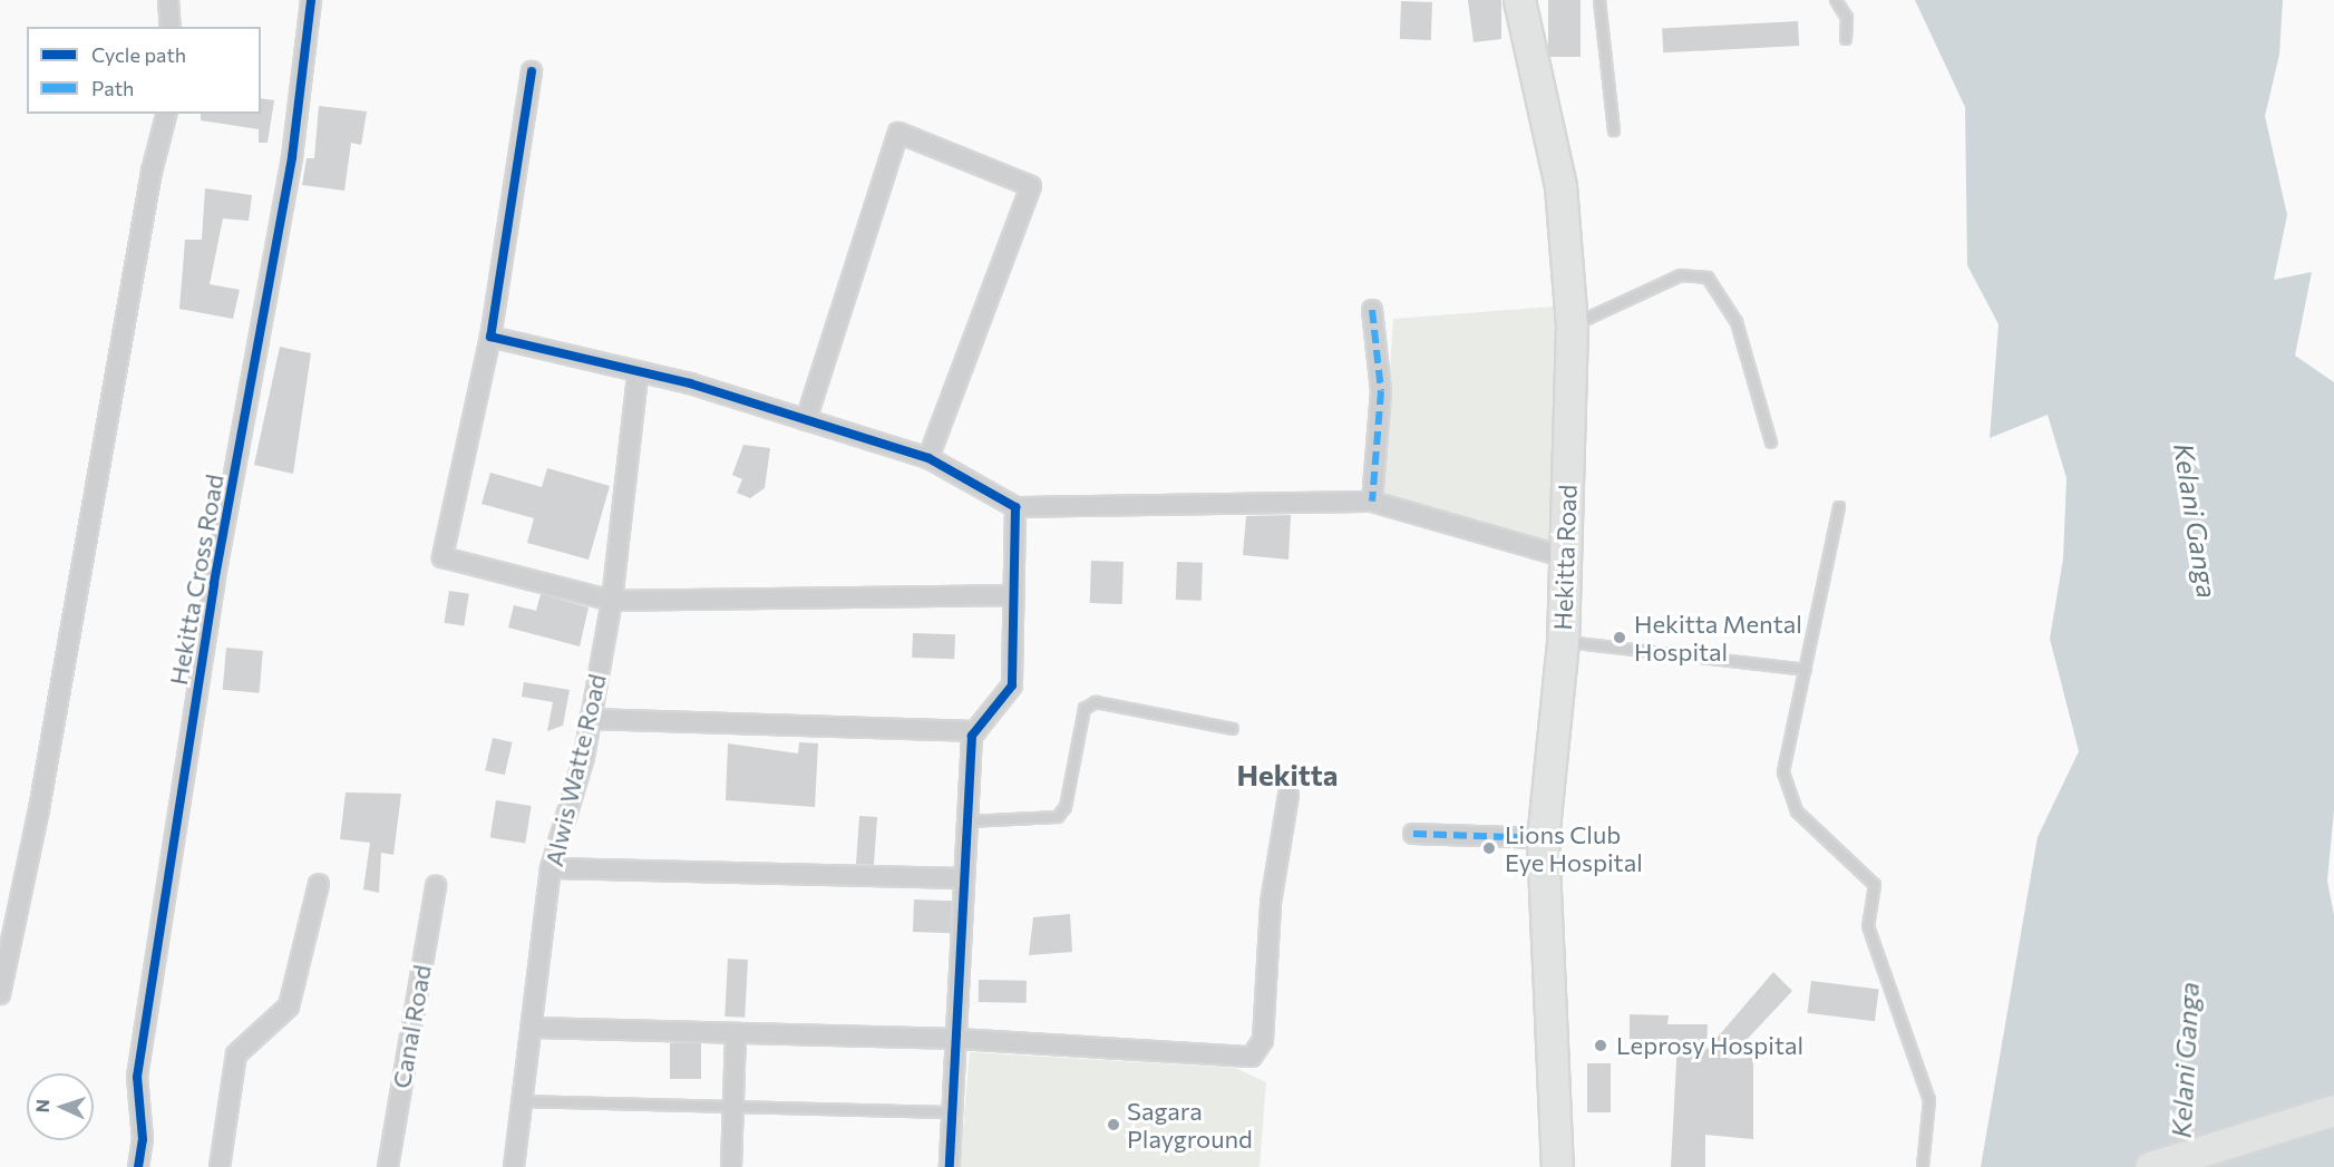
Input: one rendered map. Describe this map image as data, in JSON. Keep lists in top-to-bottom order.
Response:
{
  "streets": {
    "main road": ["Hekitta Road"],
    "street": ["Hekitta Cross Road", "Alwis Watte Road", "Canal Road"]
  },
  "districts": ["Hekitta"],
  "water": ["Kelani Ganga"],
  "places": [
    "Hekitta Mental Hospital",
    "Lions Club Eye Hospital",
    "Leprosy Hospital",
    "Sagara Playground"
  ],
  "legend": ["Cycle path", "Path"],
  "north": "left"
}
